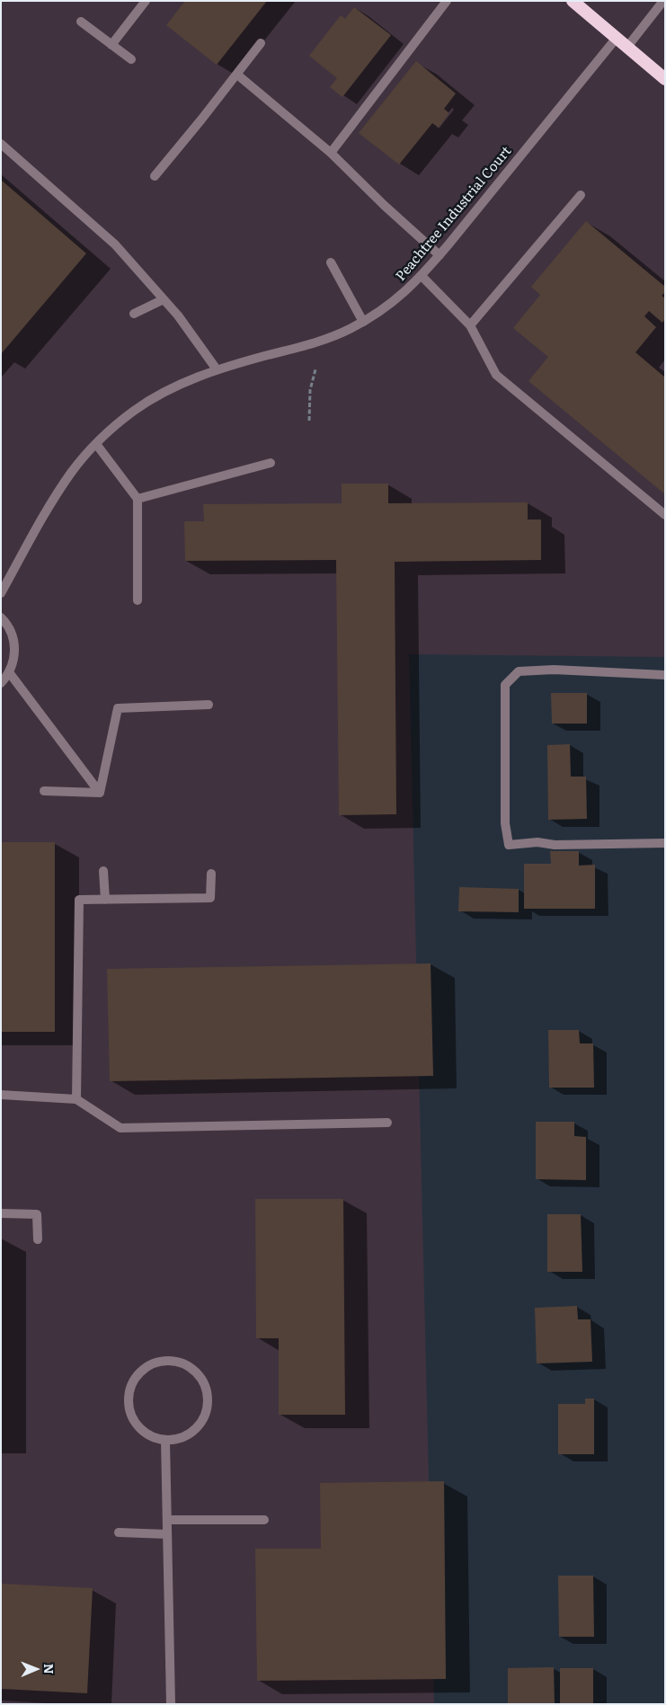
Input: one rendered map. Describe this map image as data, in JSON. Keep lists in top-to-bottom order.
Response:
{
  "streets": {
    "street": ["Peachtree Industrial Court"]
  },
  "north": "right"
}
